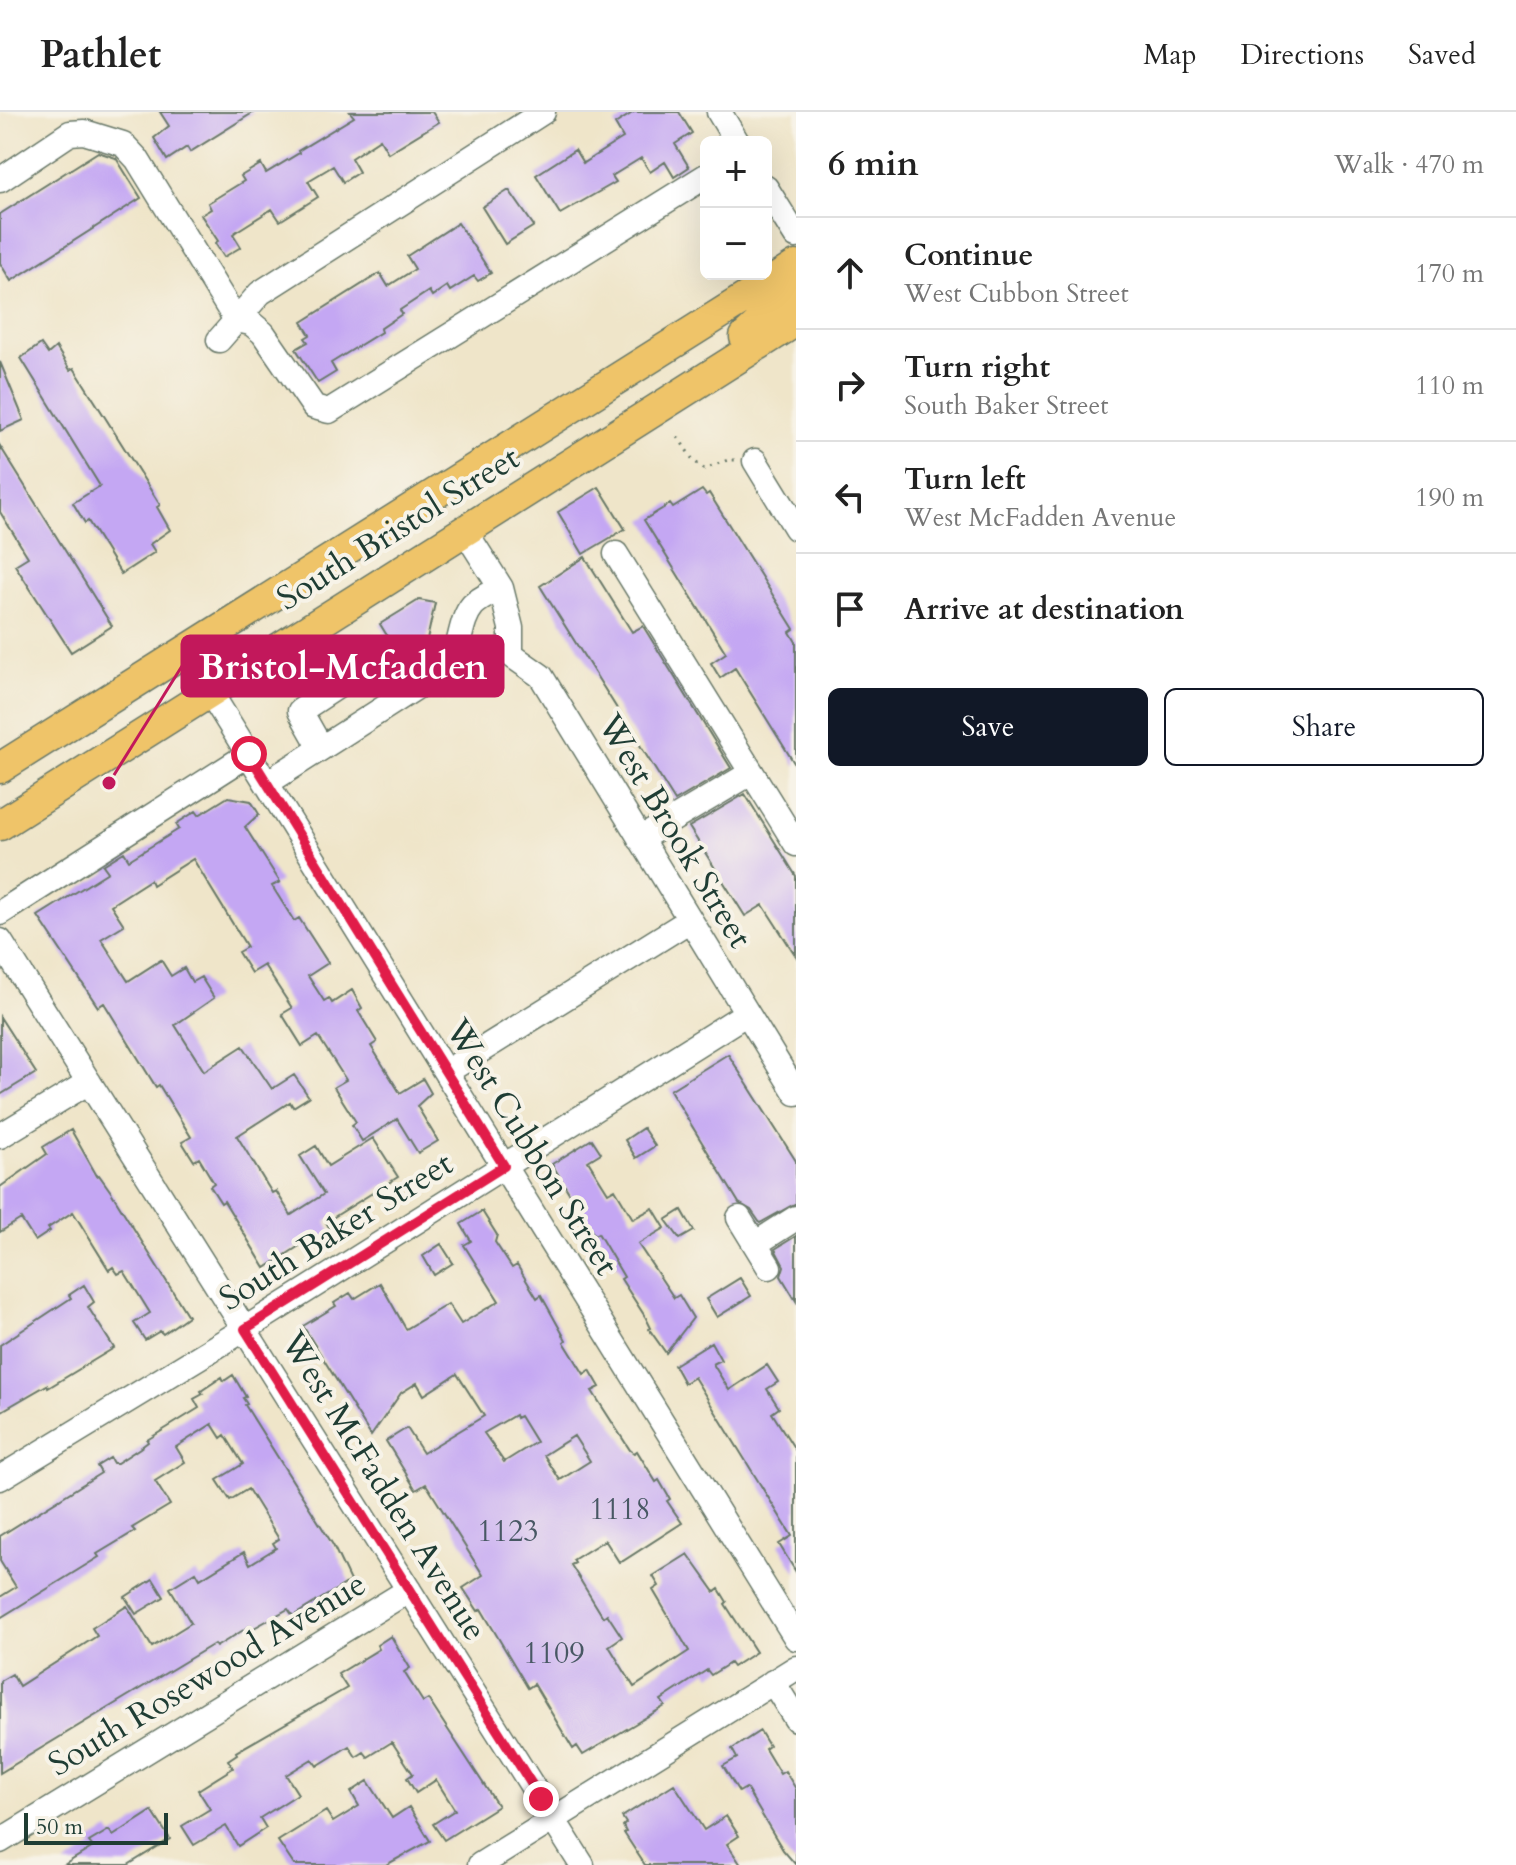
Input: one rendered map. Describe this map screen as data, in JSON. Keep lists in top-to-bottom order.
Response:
{
  "streets": {
    "main road": ["South Bristol Street"],
    "street": [
      "West Brook Street",
      "West Cubbon Street",
      "South Baker Street",
      "West McFadden Avenue",
      "South Rosewood Avenue"
    ]
  },
  "crossings": [
    ["South Bristol Street", "West Cubbon Street"],
    ["West Brook Street", "South Baker Street"],
    ["West Cubbon Street", "South Baker Street"],
    ["South Baker Street", "West McFadden Avenue"],
    ["West McFadden Avenue", "South Rosewood Avenue"]
  ],
  "places": ["Bristol-Mcfadden"],
  "house_numbers": ["1118", "1123", "1109"],
  "scale_bar": "50 m",
  "page": {
    "header": "Pathlet",
    "nav": ["Map", "Directions", "Saved"],
    "heading": ["6 min", "Walk · 470 m"],
    "map_buttons": ["+", "−"],
    "list": [
      ["Continue", "West Cubbon Street", "170 m"],
      ["Turn right", "South Baker Street", "110 m"],
      ["Turn left", "West McFadden Avenue", "190 m"],
      "Arrive at destination"
    ],
    "buttons": ["Save", "Share"],
    "scale": "50 m"
  }
}
